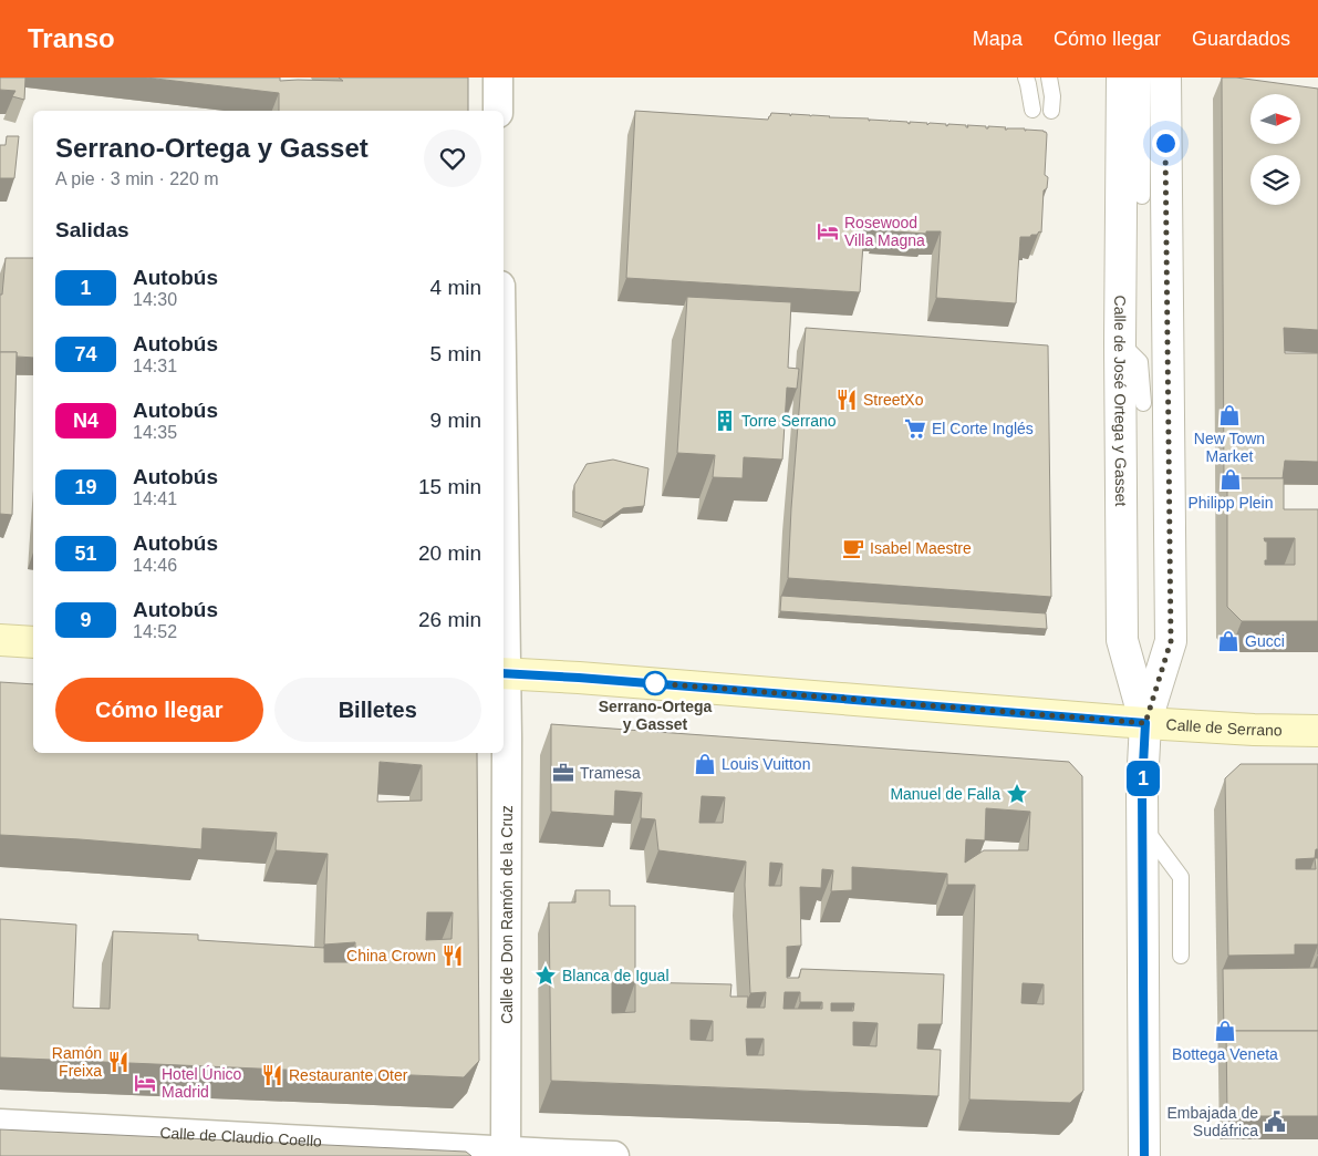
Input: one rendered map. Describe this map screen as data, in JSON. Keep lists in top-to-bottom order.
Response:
{
  "streets": {
    "main road": ["Calle de Serrano"],
    "street": ["Calle de José Ortega y Gasset", "Calle de Don Ramón de la Cruz", "Calle de Claudio Coello"]
  },
  "crossings": [
    ["Calle de José Ortega y Gasset", "Calle de Serrano"],
    ["Calle de Serrano", "Calle de Don Ramón de la Cruz"],
    ["Calle de Don Ramón de la Cruz", "Calle de Claudio Coello"]
  ],
  "places": {
    "hotel": ["Rosewood Villa Magna", "Hotel Único Madrid"],
    "restaurant": [
      "StreetXo",
      "China Crown",
      "Ramón Freixa",
      "Restaurante Oter"
    ],
    "shop": [
      "New Town Market",
      "Philipp Plein",
      "Gucci",
      "Louis Vuitton",
      "Bottega Veneta"
    ],
    "building": ["Torre Serrano"],
    "supermarket": ["El Corte Inglés"],
    "cafe": ["Isabel Maestre"],
    "other": ["Serrano-Ortega y Gasset"],
    "office": ["Tramesa"],
    "place": ["Manuel de Falla", "Blanca de Igual"],
    "public building": ["Embajada de Sudáfrica"]
  },
  "lines": ["bus line 1"],
  "north": "right",
  "page": {
    "header": "Transo",
    "nav": ["Mapa", "Cómo llegar", "Guardados"],
    "on_map": "1",
    "heading": [
      ["Serrano-Ortega y Gasset", "A pie · 3 min · 220 m"],
      "Salidas"
    ],
    "list": [
      {
        "mark": "1",
        "name": "Autobús",
        "note": "14:30",
        "value": "4 min"
      },
      {
        "mark": "74",
        "name": "Autobús",
        "note": "14:31",
        "value": "5 min"
      },
      {
        "mark": "N4",
        "name": "Autobús",
        "note": "14:35",
        "value": "9 min"
      },
      {
        "mark": "19",
        "name": "Autobús",
        "note": "14:41",
        "value": "15 min"
      },
      {
        "mark": "51",
        "name": "Autobús",
        "note": "14:46",
        "value": "20 min"
      },
      {
        "mark": "9",
        "name": "Autobús",
        "note": "14:52",
        "value": "26 min"
      }
    ],
    "buttons": ["Cómo llegar", "Billetes"]
  }
}
